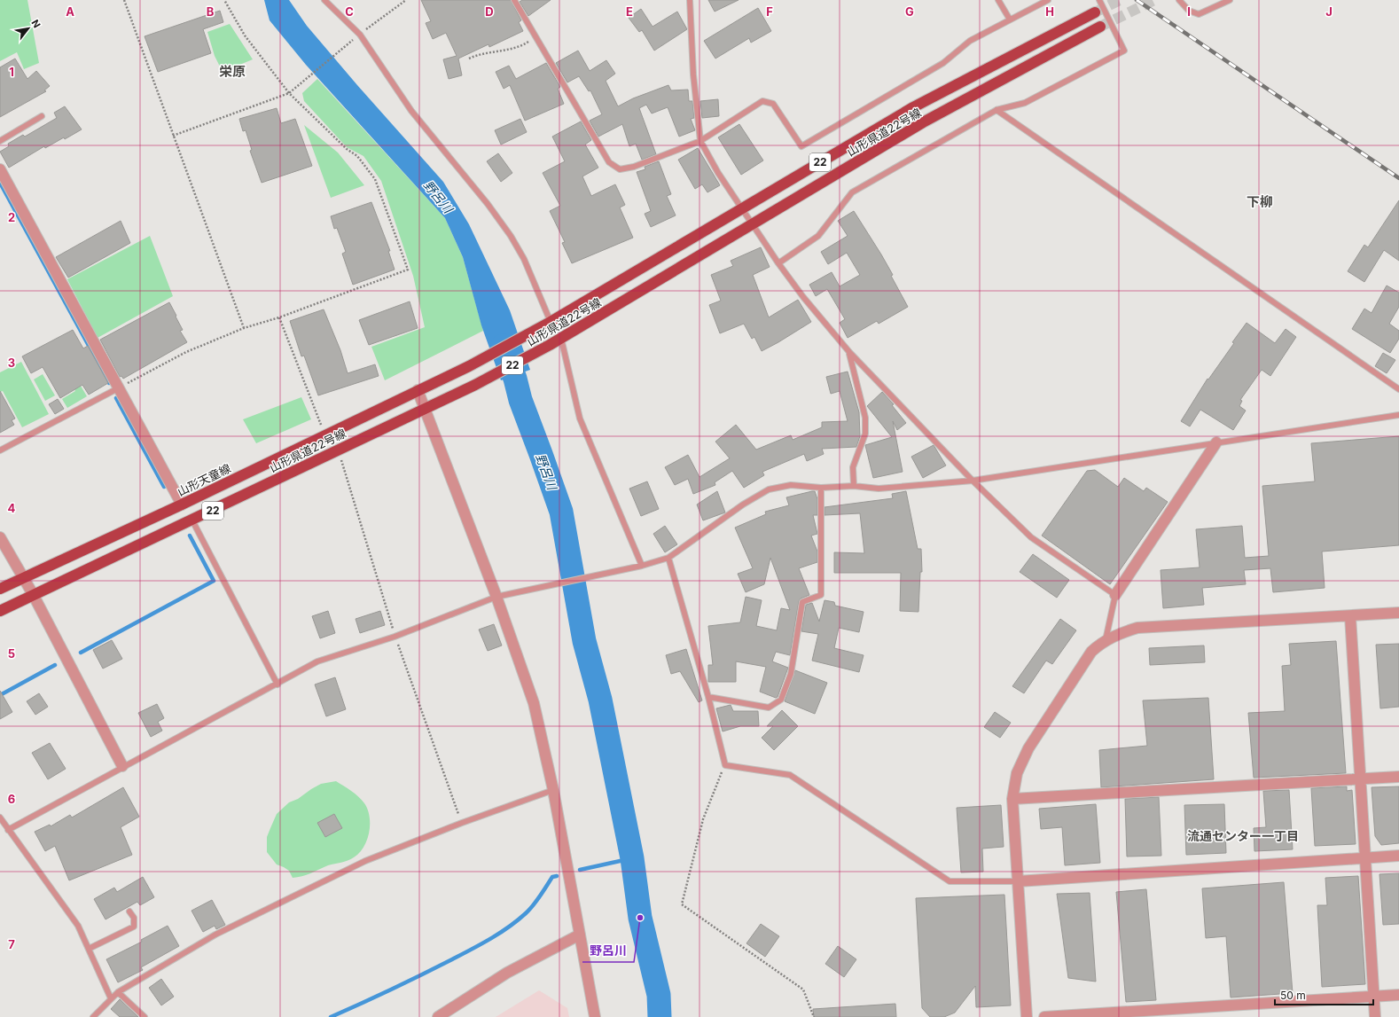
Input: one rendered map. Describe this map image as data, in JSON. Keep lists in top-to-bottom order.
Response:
{
  "streets": {
    "main road": ["山形県道22号線", "22", "山形天童線"]
  },
  "crossings": [
    ["山形県道22号線", "山形天童線"]
  ],
  "districts": ["栄原", "下柳", "流通センター一丁目"],
  "water": ["野呂川"],
  "places": ["野呂川"],
  "scale_bar": "50 m",
  "north": "top right",
  "grid": {
    "columns": [
      "A",
      "B",
      "C",
      "D",
      "E",
      "F",
      "G",
      "H",
      "I",
      "J"
    ],
    "rows": [
      "1",
      "2",
      "3",
      "4",
      "5",
      "6",
      "7"
    ]
  }
}
